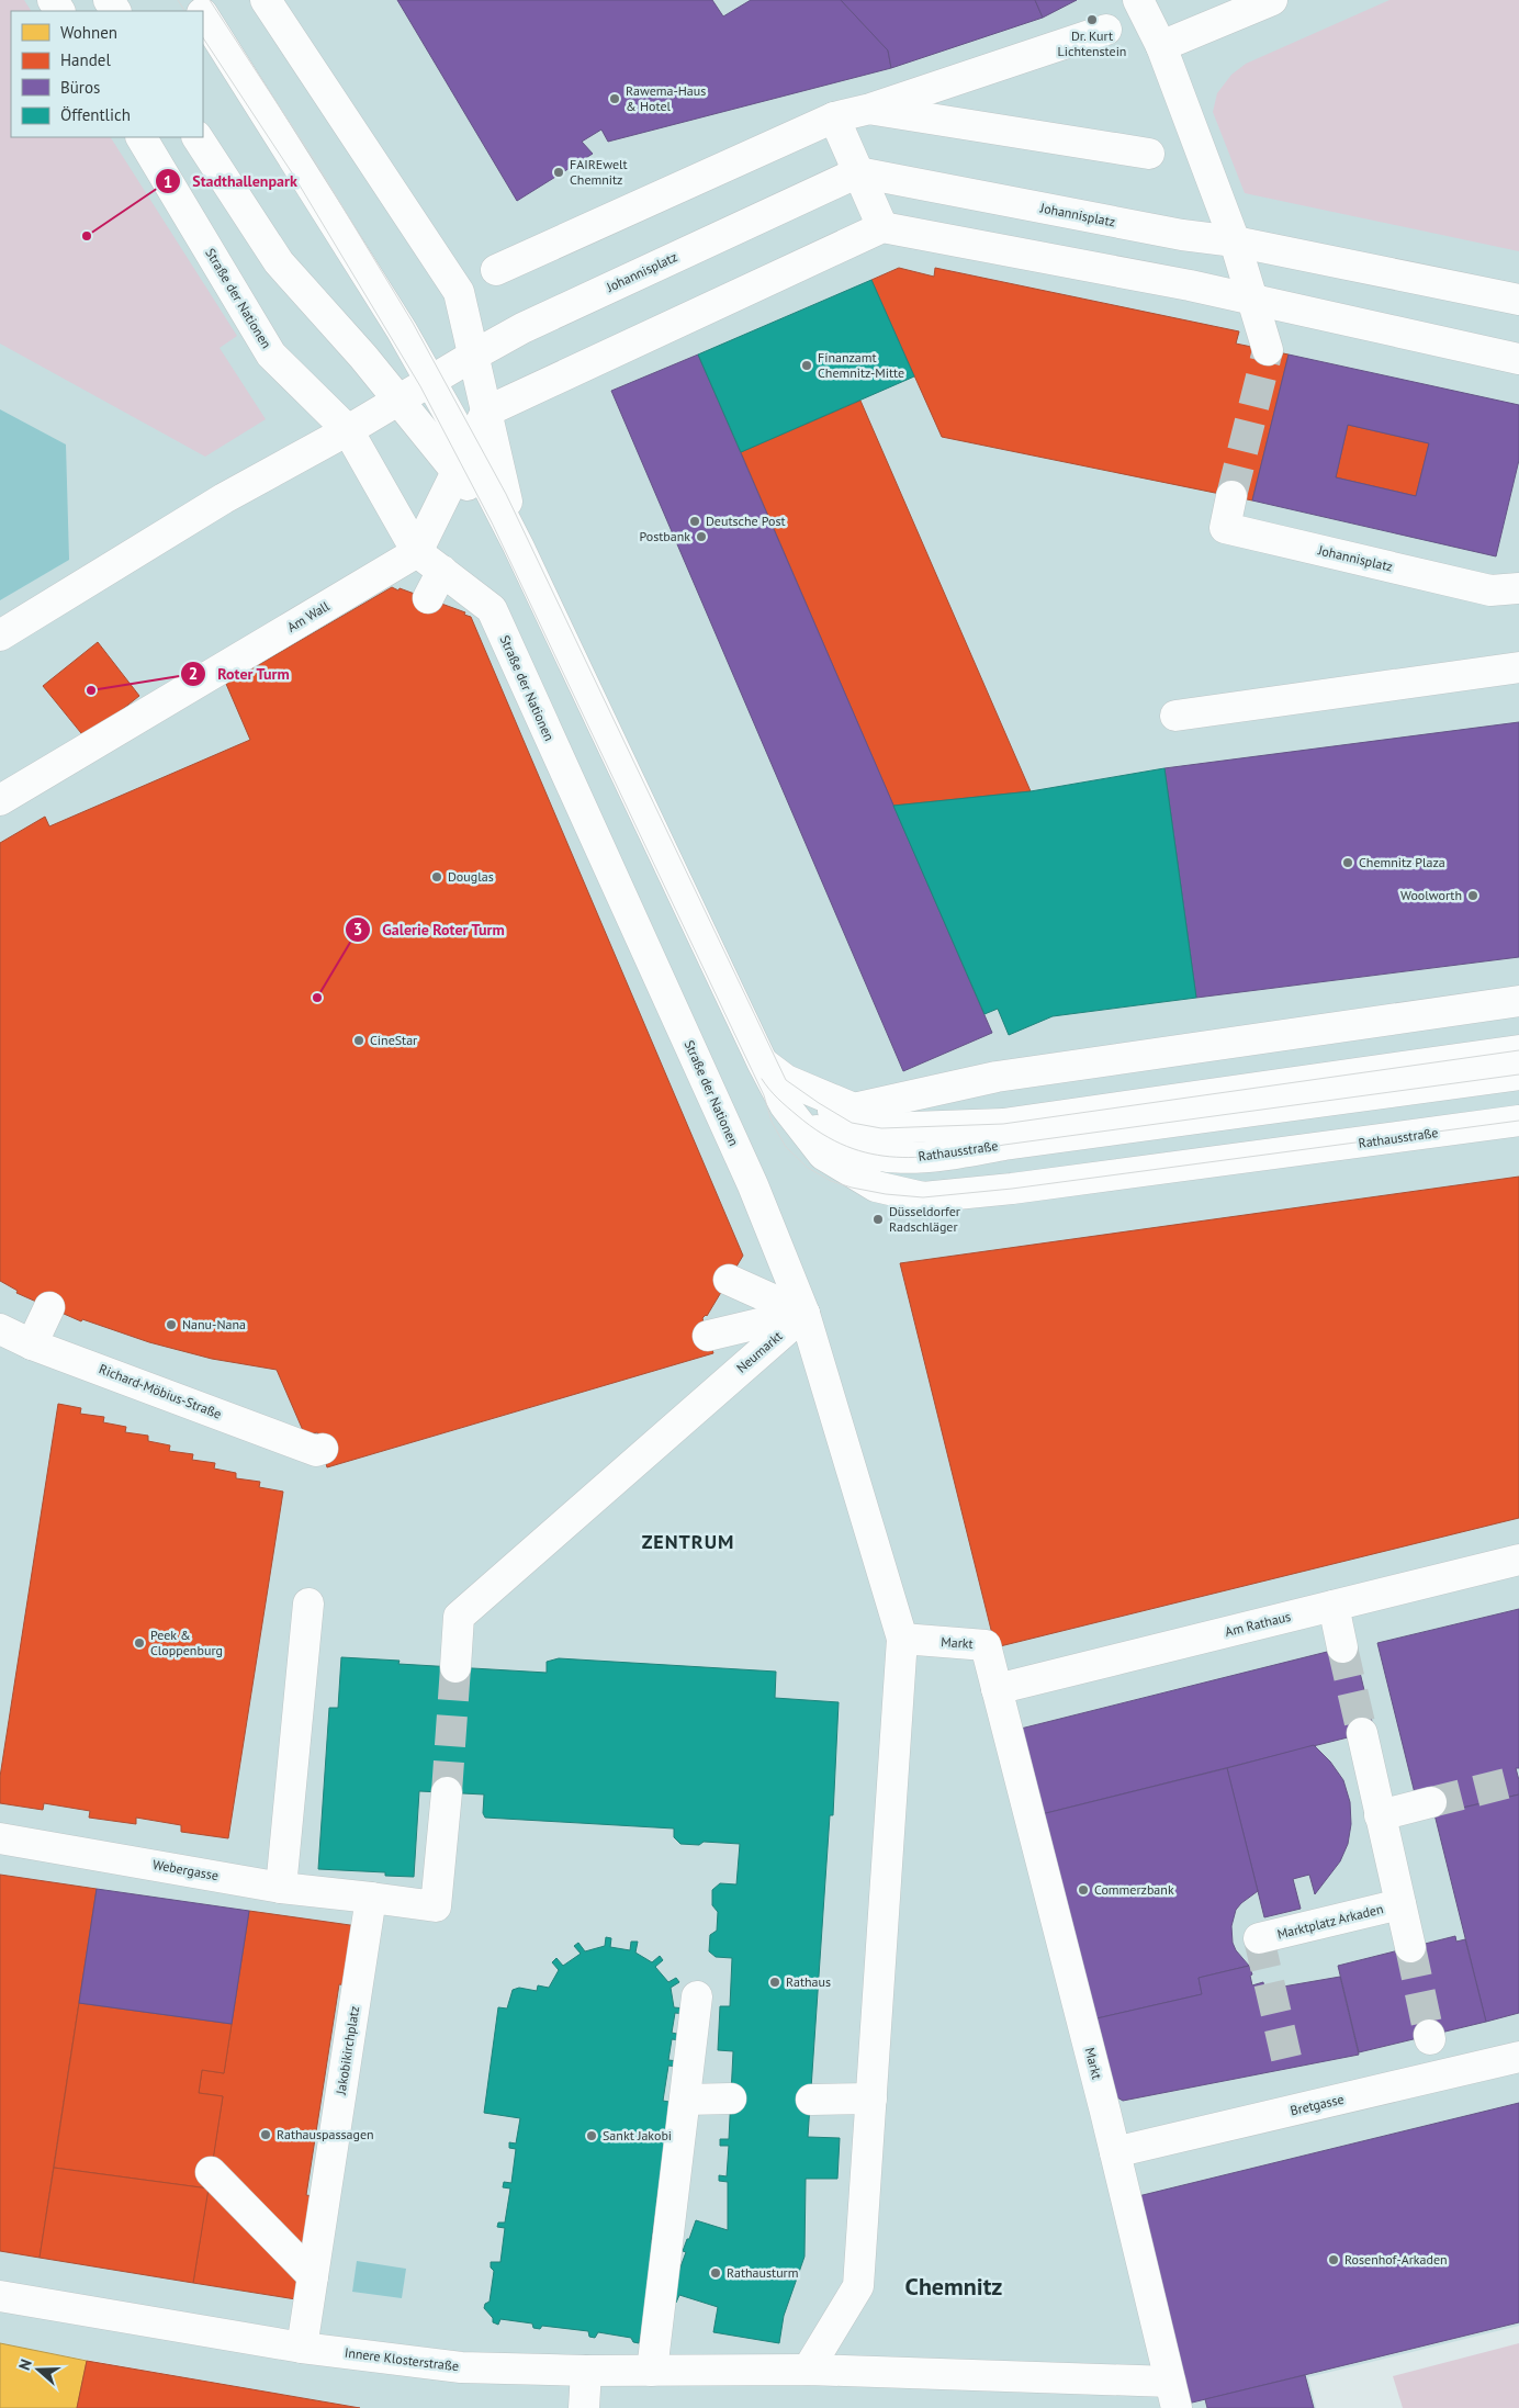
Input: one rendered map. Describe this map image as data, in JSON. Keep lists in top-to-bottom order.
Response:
{
  "streets": {
    "street": [
      "Johannisplatz",
      "Straße der Nationen",
      "Am Wall",
      "Rathausstraße",
      "Neumarkt",
      "Richard-Möbius-Straße",
      "Am Rathaus",
      "Markt",
      "Webergasse",
      "Marktplatz Arkaden",
      "Jakobikirchplatz",
      "Bretgasse",
      "Innere Klosterstraße"
    ]
  },
  "crossings": [
    ["Straße der Nationen", "Am Wall"],
    ["Straße der Nationen", "Neumarkt"],
    ["Am Rathaus", "Markt"],
    ["Markt", "Bretgasse"],
    ["Markt", "Innere Klosterstraße"],
    ["Webergasse", "Jakobikirchplatz"],
    ["Jakobikirchplatz", "Innere Klosterstraße"]
  ],
  "districts": ["ZENTRUM", "Chemnitz"],
  "places": [
    "Dr. Kurt Lichtenstein",
    "Rawema-Haus & Hotel",
    "FAIREwelt Chemnitz",
    "Stadthallenpark",
    "Finanzamt Chemnitz-Mitte",
    "Deutsche Post",
    "Postbank",
    "Roter Turm",
    "Chemnitz Plaza",
    "Douglas",
    "Woolworth",
    "Galerie Roter Turm",
    "CineStar",
    "Düsseldorfer Radschläger",
    "Nanu-Nana",
    "Peek & Cloppenburg",
    "Commerzbank",
    "Rathaus",
    "Rathauspassagen",
    "Sankt Jakobi",
    "Rosenhof-Arkaden",
    "Rathausturm"
  ],
  "legend": [
    "Wohnen",
    "Handel",
    "Büros",
    "Öffentlich"
  ],
  "north": "left"
}
